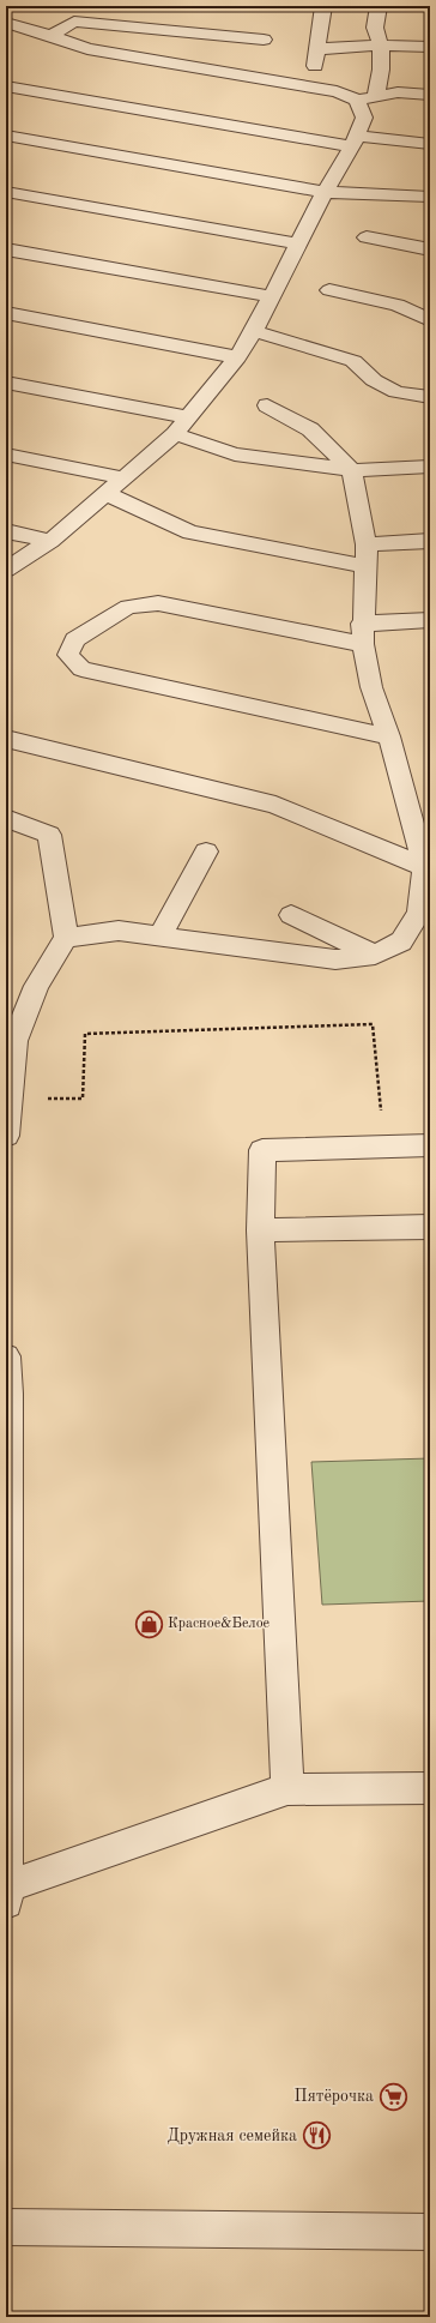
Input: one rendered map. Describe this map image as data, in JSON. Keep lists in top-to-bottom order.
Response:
{
  "places": {
    "shop": ["Красное&Белое"],
    "supermarket": ["Пятёрочка"],
    "restaurant": ["Дружная семейка"]
  }
}
